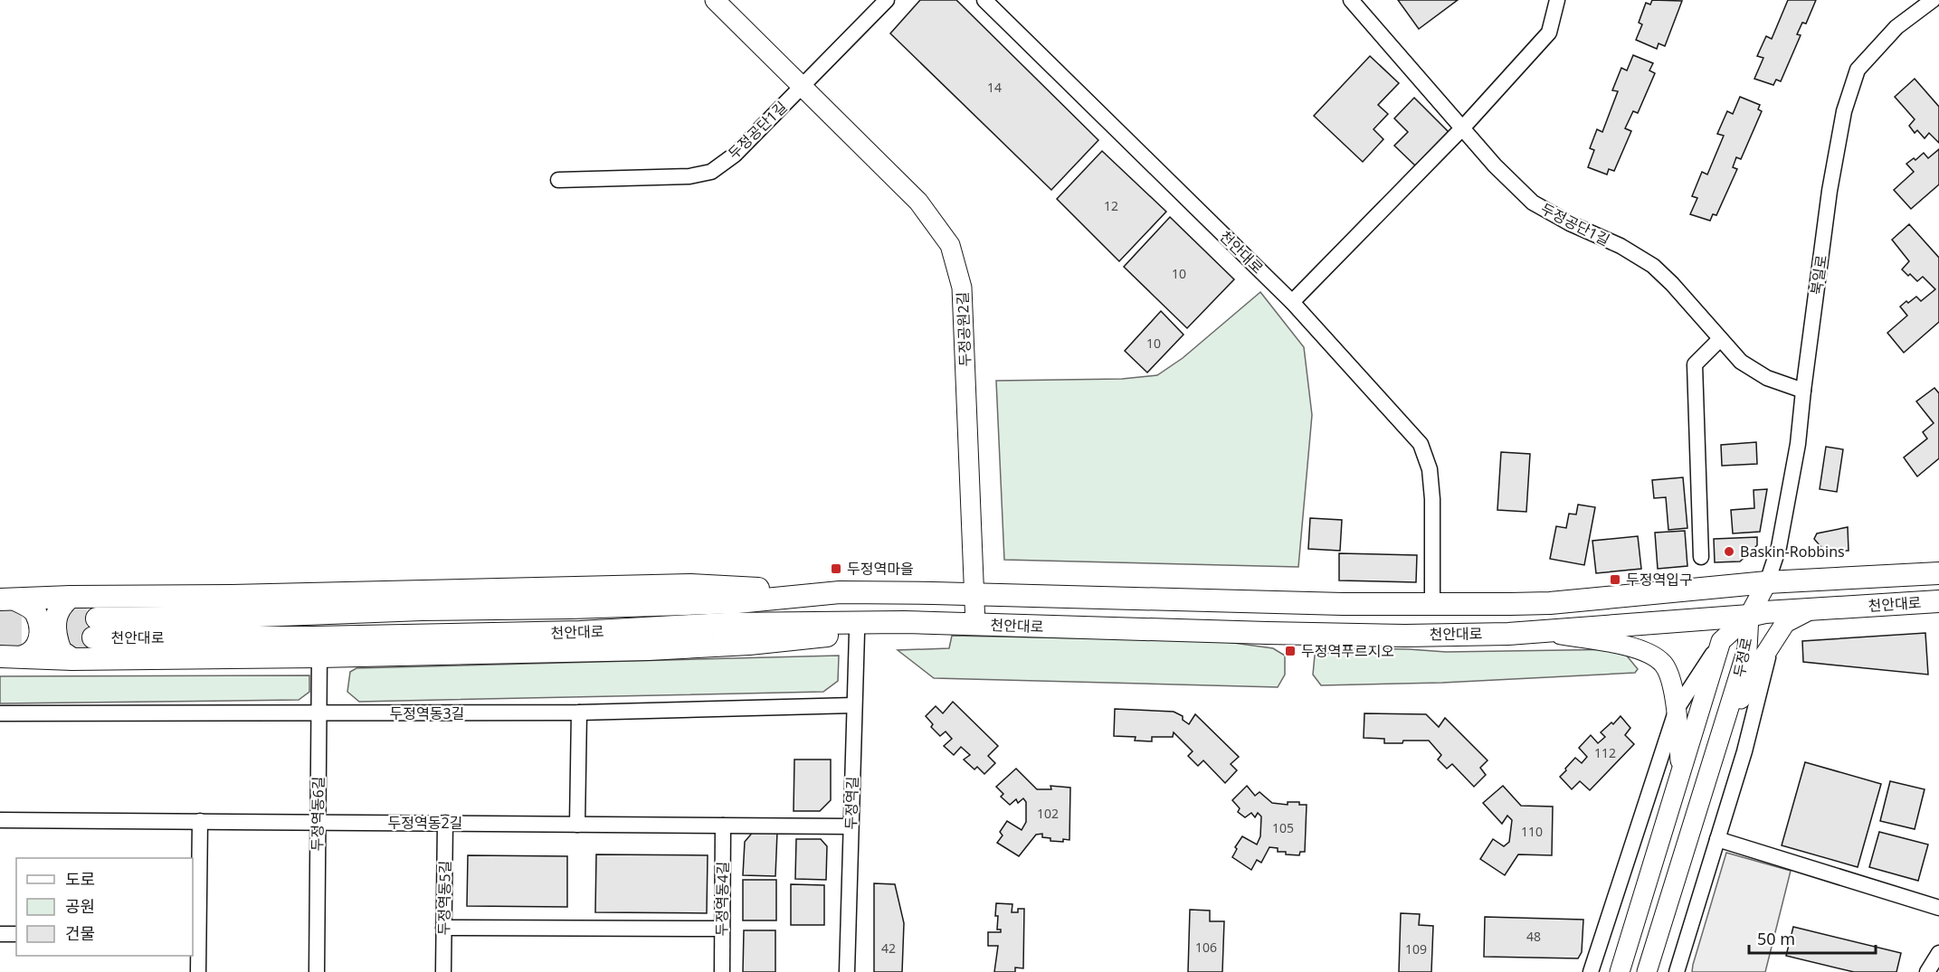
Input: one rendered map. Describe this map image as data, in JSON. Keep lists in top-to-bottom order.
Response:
{
  "streets": {
    "main road": ["천안대로"],
    "street": [
      "두정공단1길",
      "북일로",
      "두정공원2길",
      "두정로",
      "두정역동3길",
      "두정역길",
      "두정역동6길",
      "두정역동2길",
      "두정역동5길",
      "두정역동4길"
    ]
  },
  "crossings": [
    ["두정공단1길", "북일로"],
    ["두정공단1길", "두정공원2길"],
    ["천안대로", "북일로"],
    ["천안대로", "두정공원2길"],
    ["천안대로", "두정로"],
    ["두정역동3길", "두정역길"],
    ["두정역동3길", "두정역동6길"],
    ["두정역길", "두정역동2길"],
    ["두정역동6길", "두정역동2길"],
    ["두정역동2길", "두정역동5길"],
    ["두정역동2길", "두정역동4길"]
  ],
  "places": {
    "other": ["Baskin-Robbins"],
    "transit": ["두정역마을", "두정역입구", "두정역푸르지오"]
  },
  "house_numbers": [
    "14",
    "12",
    "10",
    "10",
    "112",
    "102",
    "105",
    "110",
    "48",
    "106",
    "42",
    "109"
  ],
  "legend": ["도로", "공원", "건물"],
  "scale_bar": "50 m"
}
